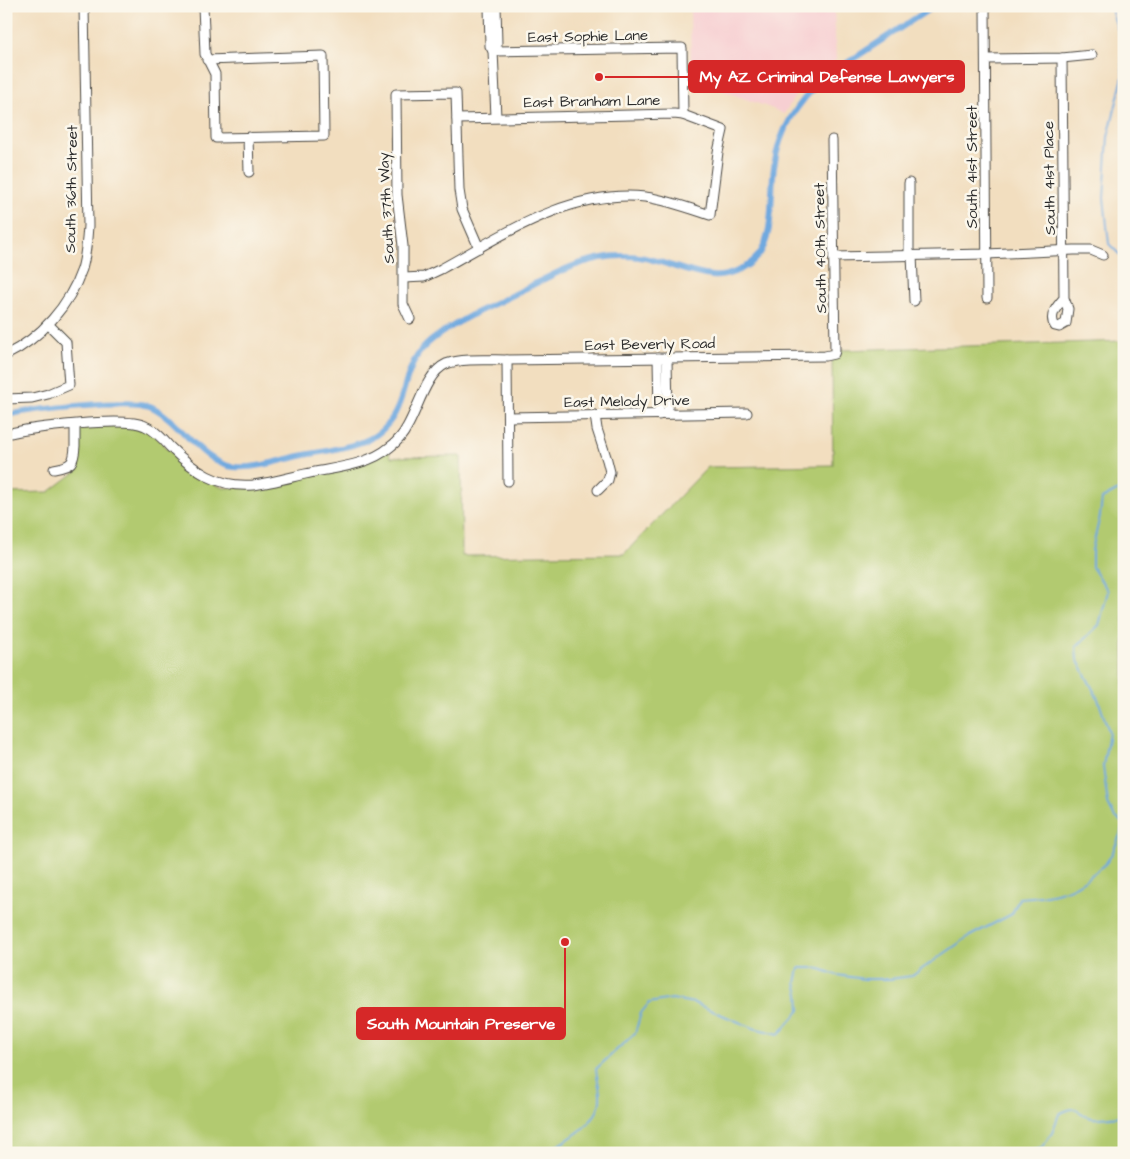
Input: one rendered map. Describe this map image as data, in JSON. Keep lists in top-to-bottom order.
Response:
{
  "streets": {
    "street": [
      "East Sophie Lane",
      "East Branham Lane",
      "South 41st Street",
      "South 41st Place",
      "South 36th Street",
      "South 37th Way",
      "South 40th Street",
      "East Beverly Road",
      "East Melody Drive"
    ]
  },
  "crossings": [
    ["East Sophie Lane", "East Branham Lane"],
    ["East Branham Lane", "South 37th Way"],
    ["South 40th Street", "East Beverly Road"]
  ],
  "places": ["My AZ Criminal Defense Lawyers", "South Mountain Preserve"]
}
